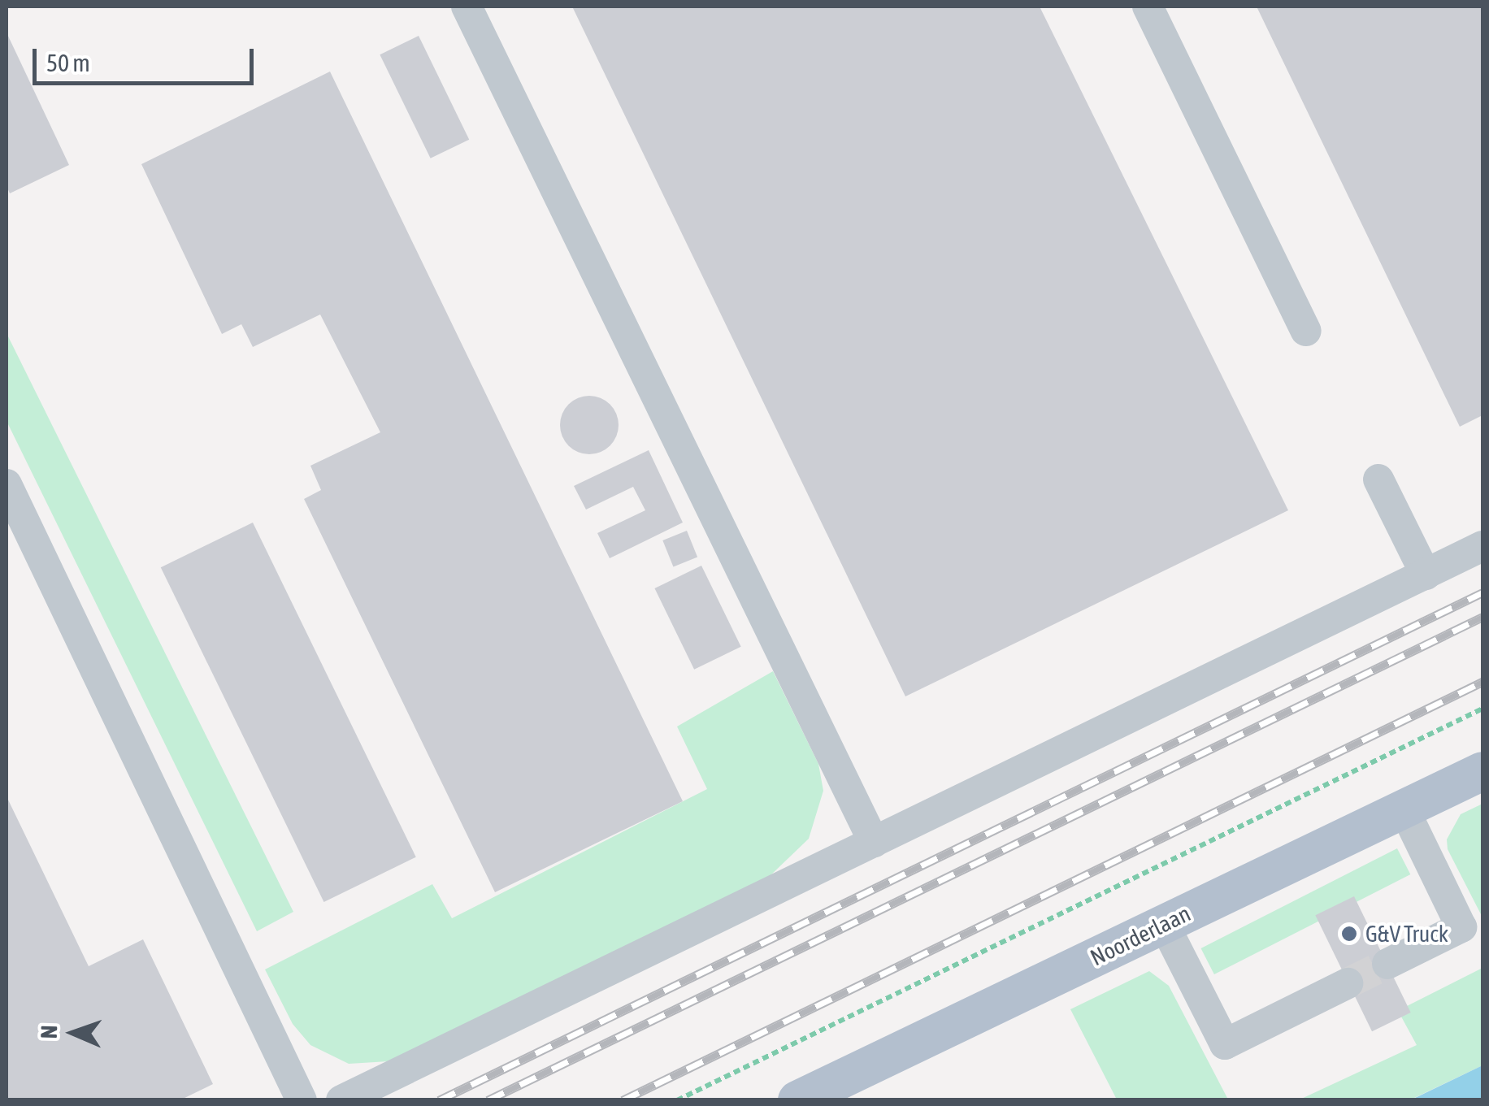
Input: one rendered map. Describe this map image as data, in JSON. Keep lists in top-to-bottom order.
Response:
{
  "streets": {
    "main road": ["Noorderlaan"]
  },
  "places": ["G&V Truck"],
  "scale_bar": "50 m",
  "north": "left"
}
